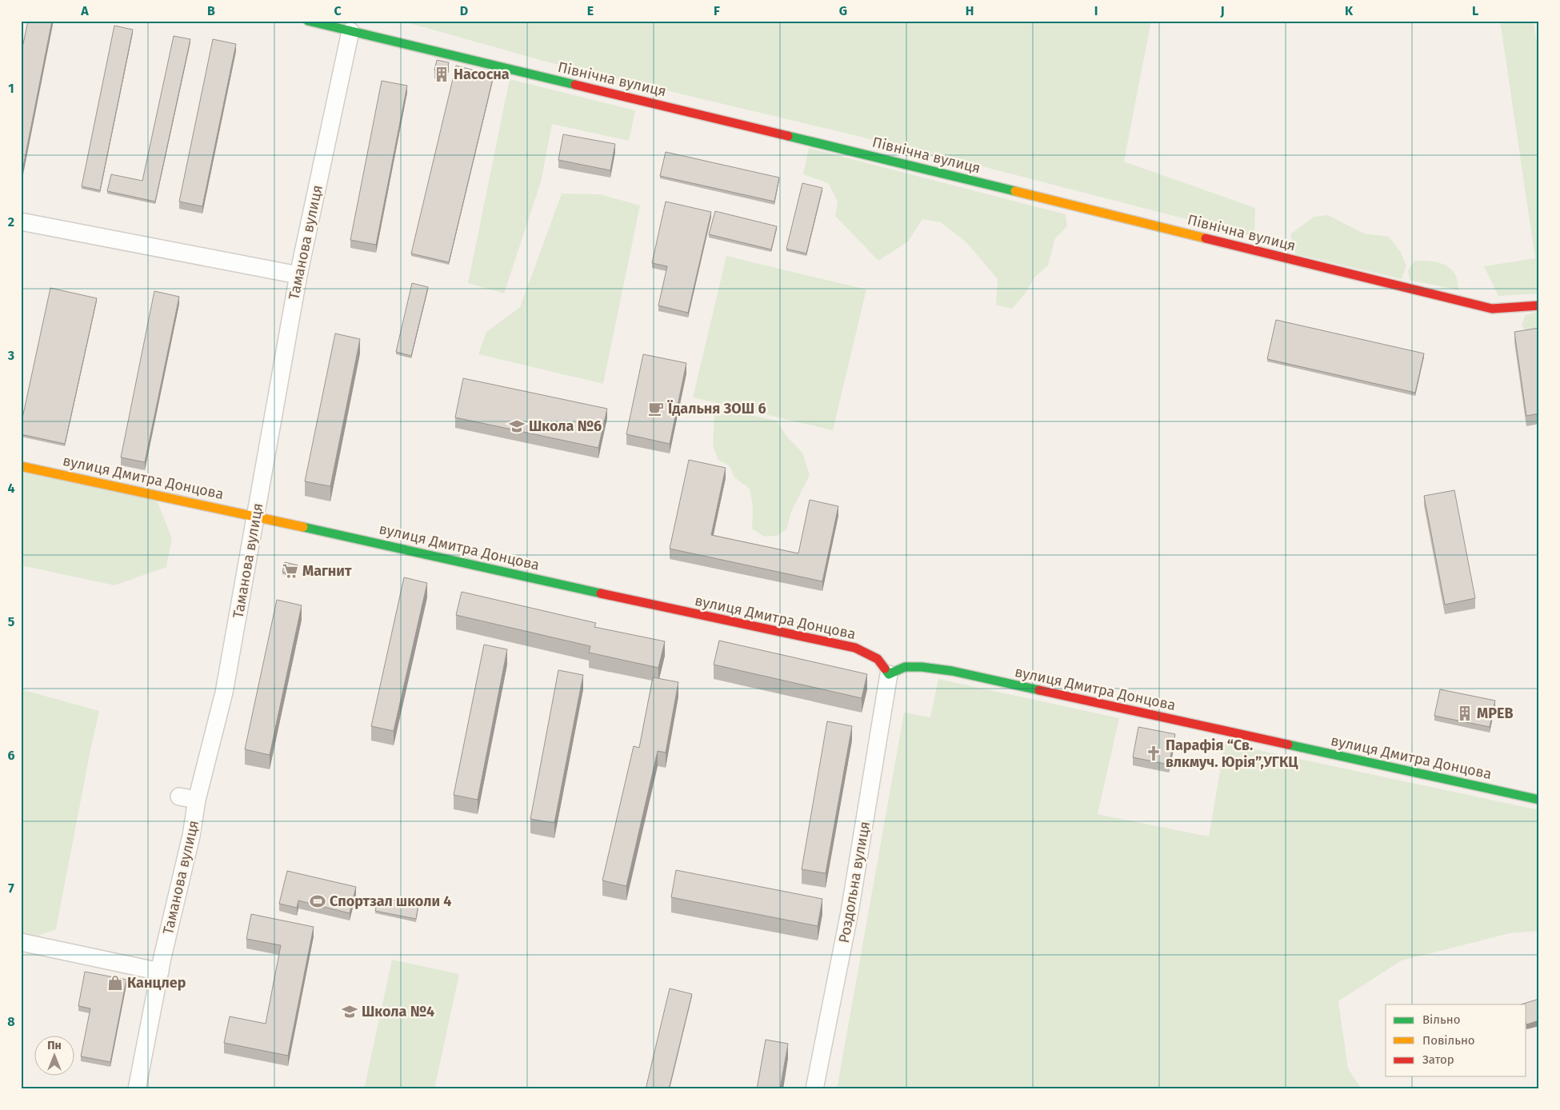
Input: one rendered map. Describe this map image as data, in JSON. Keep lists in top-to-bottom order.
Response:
{
  "streets": {
    "street": [
      "Північна вулиця",
      "Таманова вулиця",
      "вулиця Дмитра Донцова",
      "Роздольна вулиця"
    ]
  },
  "crossings": [
    ["Північна вулиця", "Таманова вулиця"],
    ["Таманова вулиця", "вулиця Дмитра Донцова"],
    ["вулиця Дмитра Донцова", "Роздольна вулиця"]
  ],
  "places": {
    "building": ["Насосна", "МРЕВ"],
    "cafe": ["Їдальня ЗОШ 6"],
    "school or university": ["Школа №6", "Школа №4"],
    "supermarket": ["Магнит"],
    "church": ["Парафія “Св. влкмуч. Юрія”,УГКЦ"],
    "sports": ["Спортзал школи 4"],
    "shop": ["Канцлер"]
  },
  "legend": ["Вільно", "Повільно", "Затор"],
  "north": "top",
  "grid": {
    "columns": [
      "A",
      "B",
      "C",
      "D",
      "E",
      "F",
      "G",
      "H",
      "I",
      "J",
      "K",
      "L"
    ],
    "rows": [
      "1",
      "2",
      "3",
      "4",
      "5",
      "6",
      "7",
      "8"
    ]
  }
}
